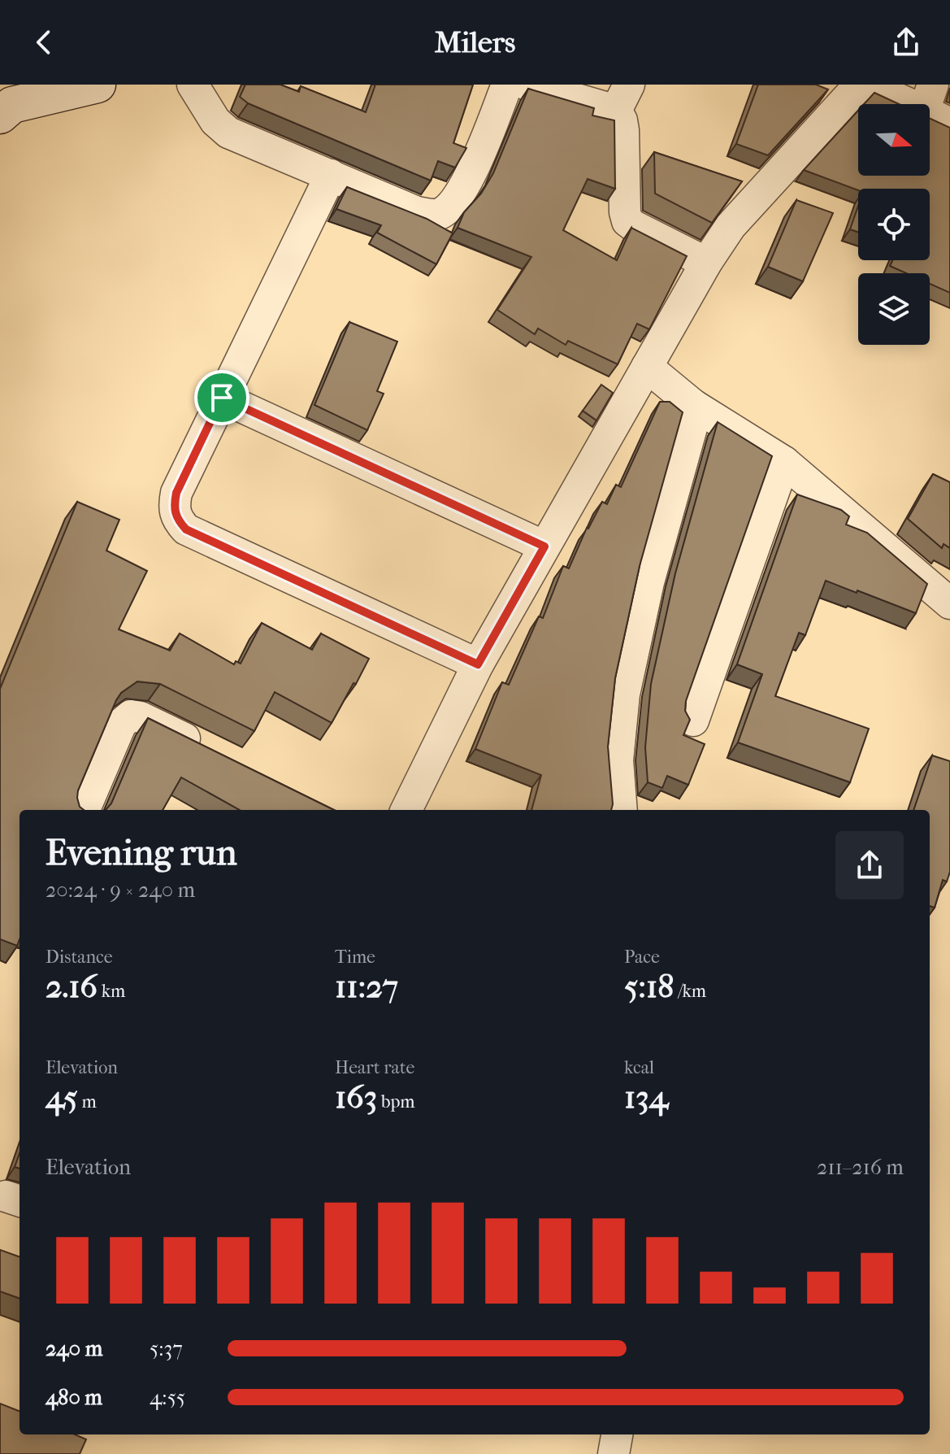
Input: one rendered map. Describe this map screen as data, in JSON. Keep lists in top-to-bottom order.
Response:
{
  "north": "right",
  "page": {
    "header": "Milers",
    "heading": ["Evening run", "20:24 · 9 × 240 m"],
    "stats": [
      ["Distance", "2.16 km"],
      ["Time", "11:27"],
      ["Pace", "5:18 /km"],
      ["Elevation", "45 m"],
      ["Heart rate", "163 bpm"],
      ["kcal", "134"]
    ],
    "chart": ["Elevation", "211–216 m"],
    "list": [
      {
        "name": "240 m",
        "note": "5:37"
      },
      {
        "name": "480 m",
        "note": "4:55"
      }
    ]
  }
}
